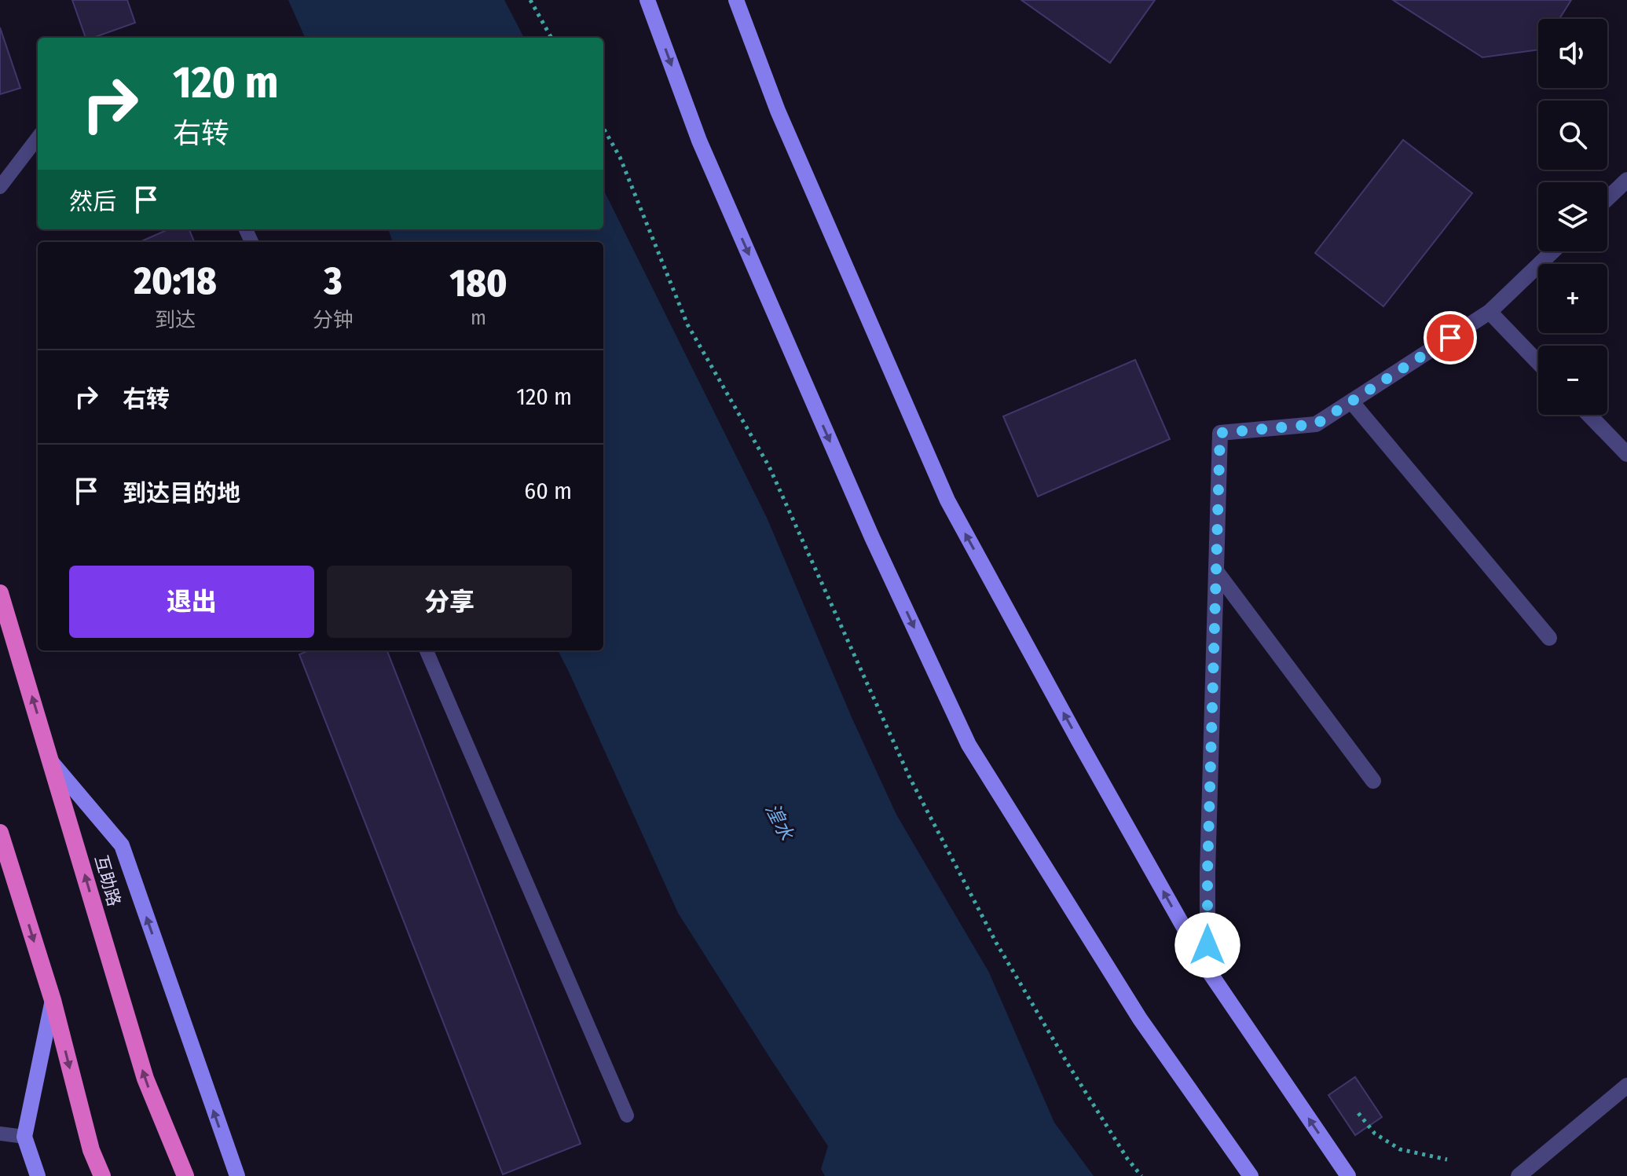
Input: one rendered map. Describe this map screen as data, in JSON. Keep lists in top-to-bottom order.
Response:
{
  "streets": {
    "highway": ["互助路"]
  },
  "water": ["湟水"],
  "page": {
    "map_buttons": ["+", "−"],
    "turn": ["120 m", "右转"],
    "then": "然后",
    "eta": [
      "20:18",
      "到达",
      "3",
      "分钟",
      "180",
      "m"
    ],
    "list": [
      {
        "name": "右转",
        "value": "120 m"
      },
      {
        "name": "到达目的地",
        "value": "60 m"
      }
    ],
    "buttons": ["退出", "分享"]
  }
}
